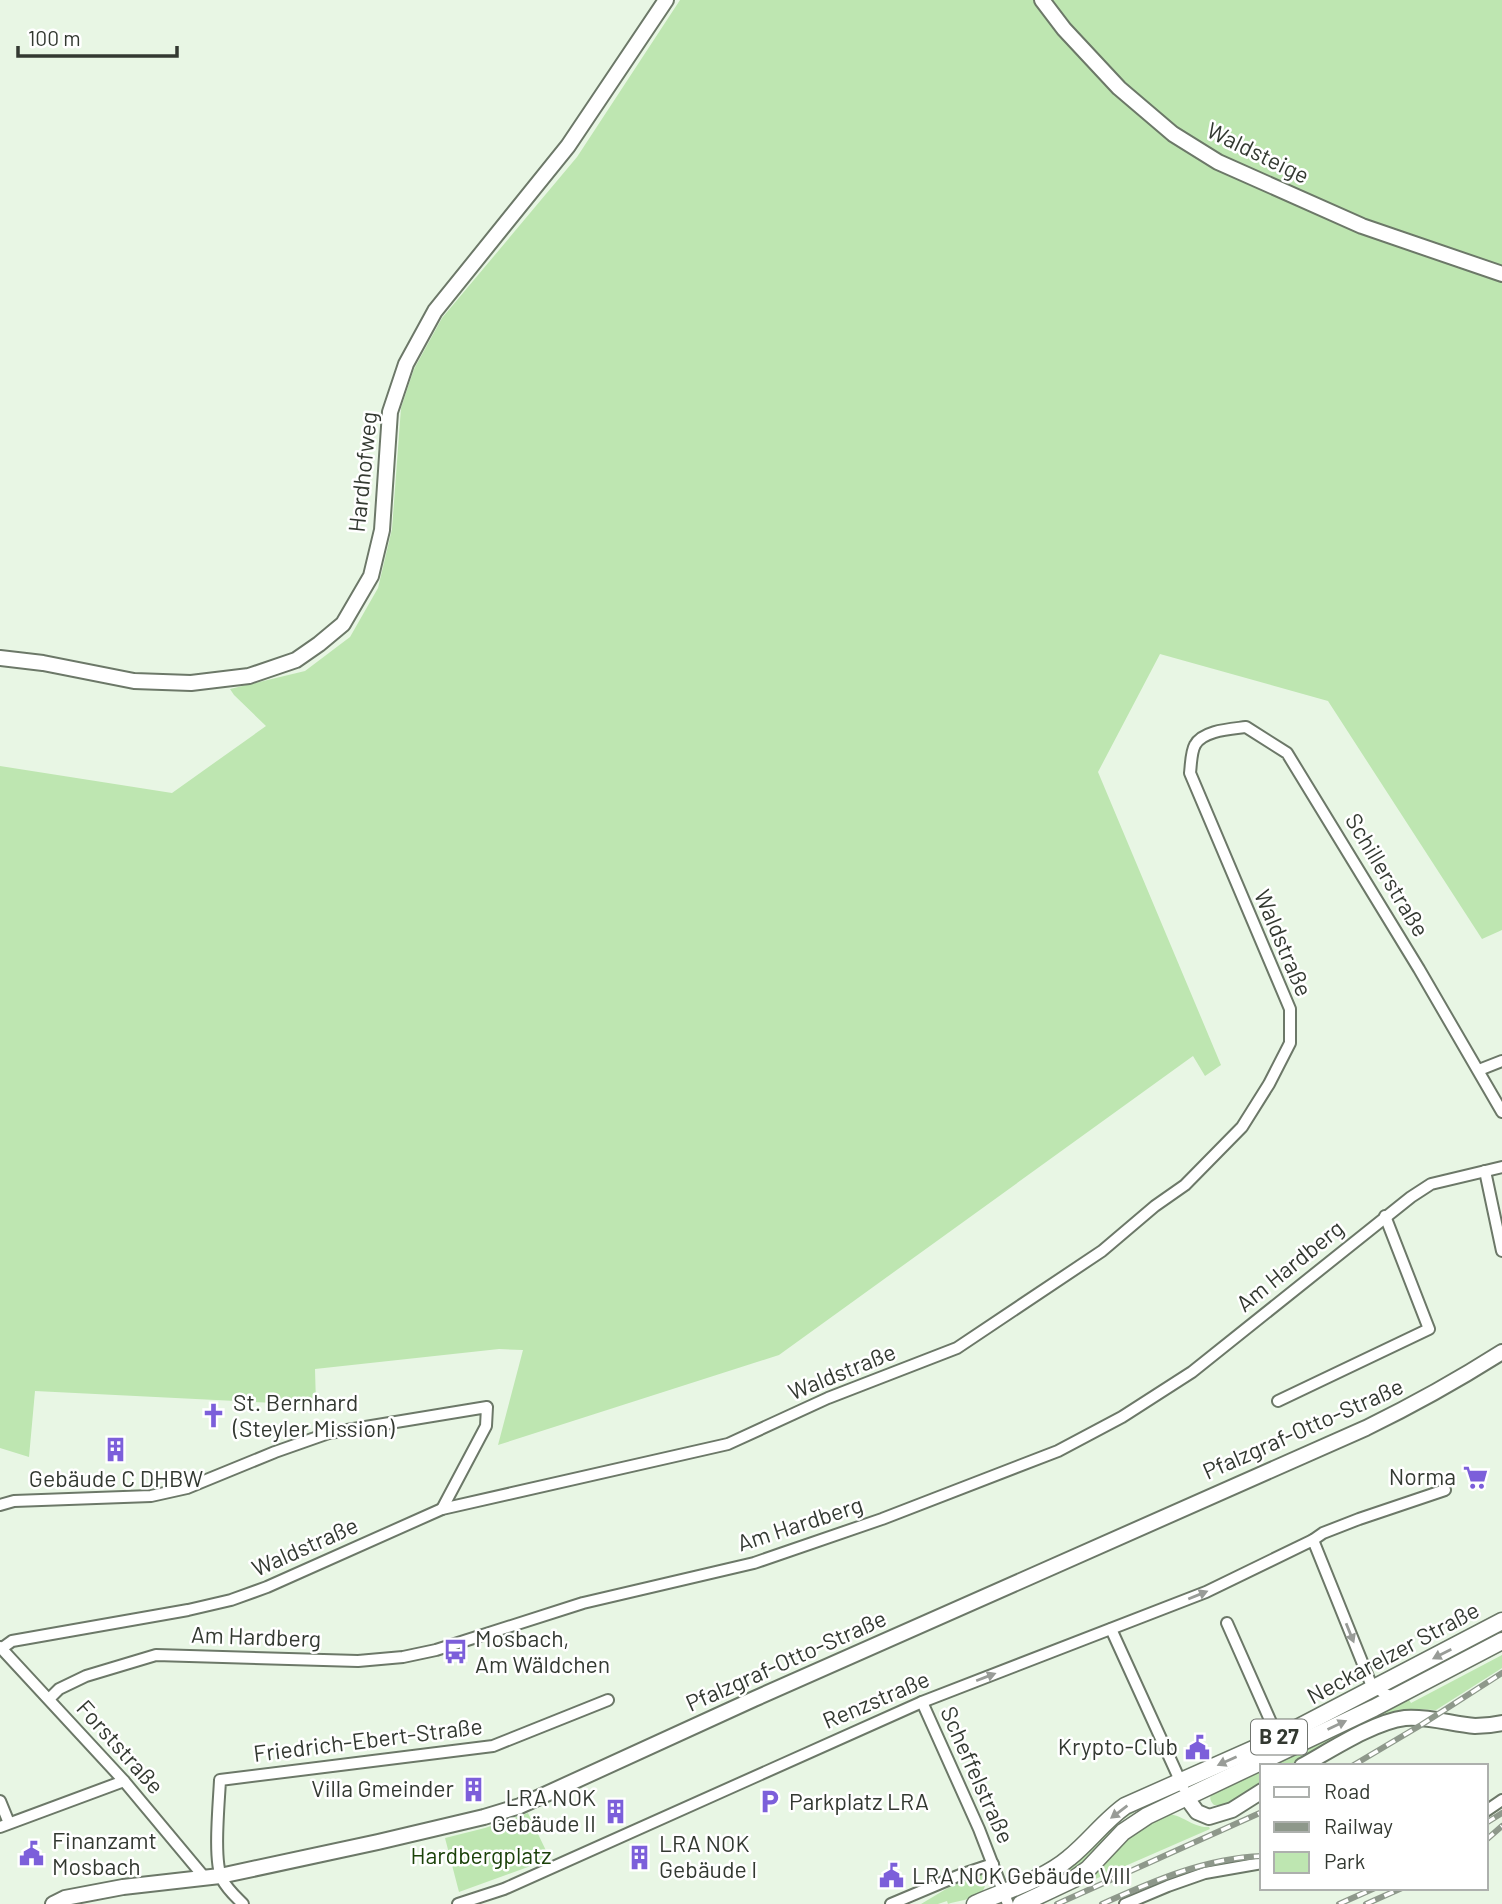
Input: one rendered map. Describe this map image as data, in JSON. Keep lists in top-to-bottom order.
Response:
{
  "streets": {
    "main road": ["Neckarelzer Straße", "B 27"],
    "street": [
      "Waldsteige",
      "Hardhofweg",
      "Schillerstraße",
      "Waldstraße",
      "Am Hardberg",
      "Pfalzgraf-Otto-Straße",
      "Renzstraße",
      "Friedrich-Ebert-Straße",
      "Forststraße",
      "Scheffelstraße"
    ]
  },
  "crossings": [
    ["Schillerstraße", "Waldstraße"],
    ["Waldstraße", "Forststraße"],
    ["Am Hardberg", "Forststraße"],
    ["Pfalzgraf-Otto-Straße", "Friedrich-Ebert-Straße"],
    ["Pfalzgraf-Otto-Straße", "Forststraße"],
    ["Neckarelzer Straße", "Scheffelstraße"],
    ["Renzstraße", "Scheffelstraße"]
  ],
  "one_way": ["Renzstraße"],
  "parks": ["Hardbergplatz"],
  "places": {
    "church": ["St. Bernhard (Steyler Mission)"],
    "building": [
      "Gebäude C DHBW",
      "Villa Gmeinder",
      "LRA NOK Gebäude II",
      "LRA NOK Gebäude I"
    ],
    "supermarket": ["Norma"],
    "bus stop": ["Mosbach, Am Wäldchen"],
    "public building": ["Krypto-Club", "Finanzamt Mosbach", "LRA NOK Gebäude VIII"],
    "parking": ["Parkplatz LRA"]
  },
  "legend": ["Road", "Railway", "Park"],
  "scale_bar": "100 m"
}
